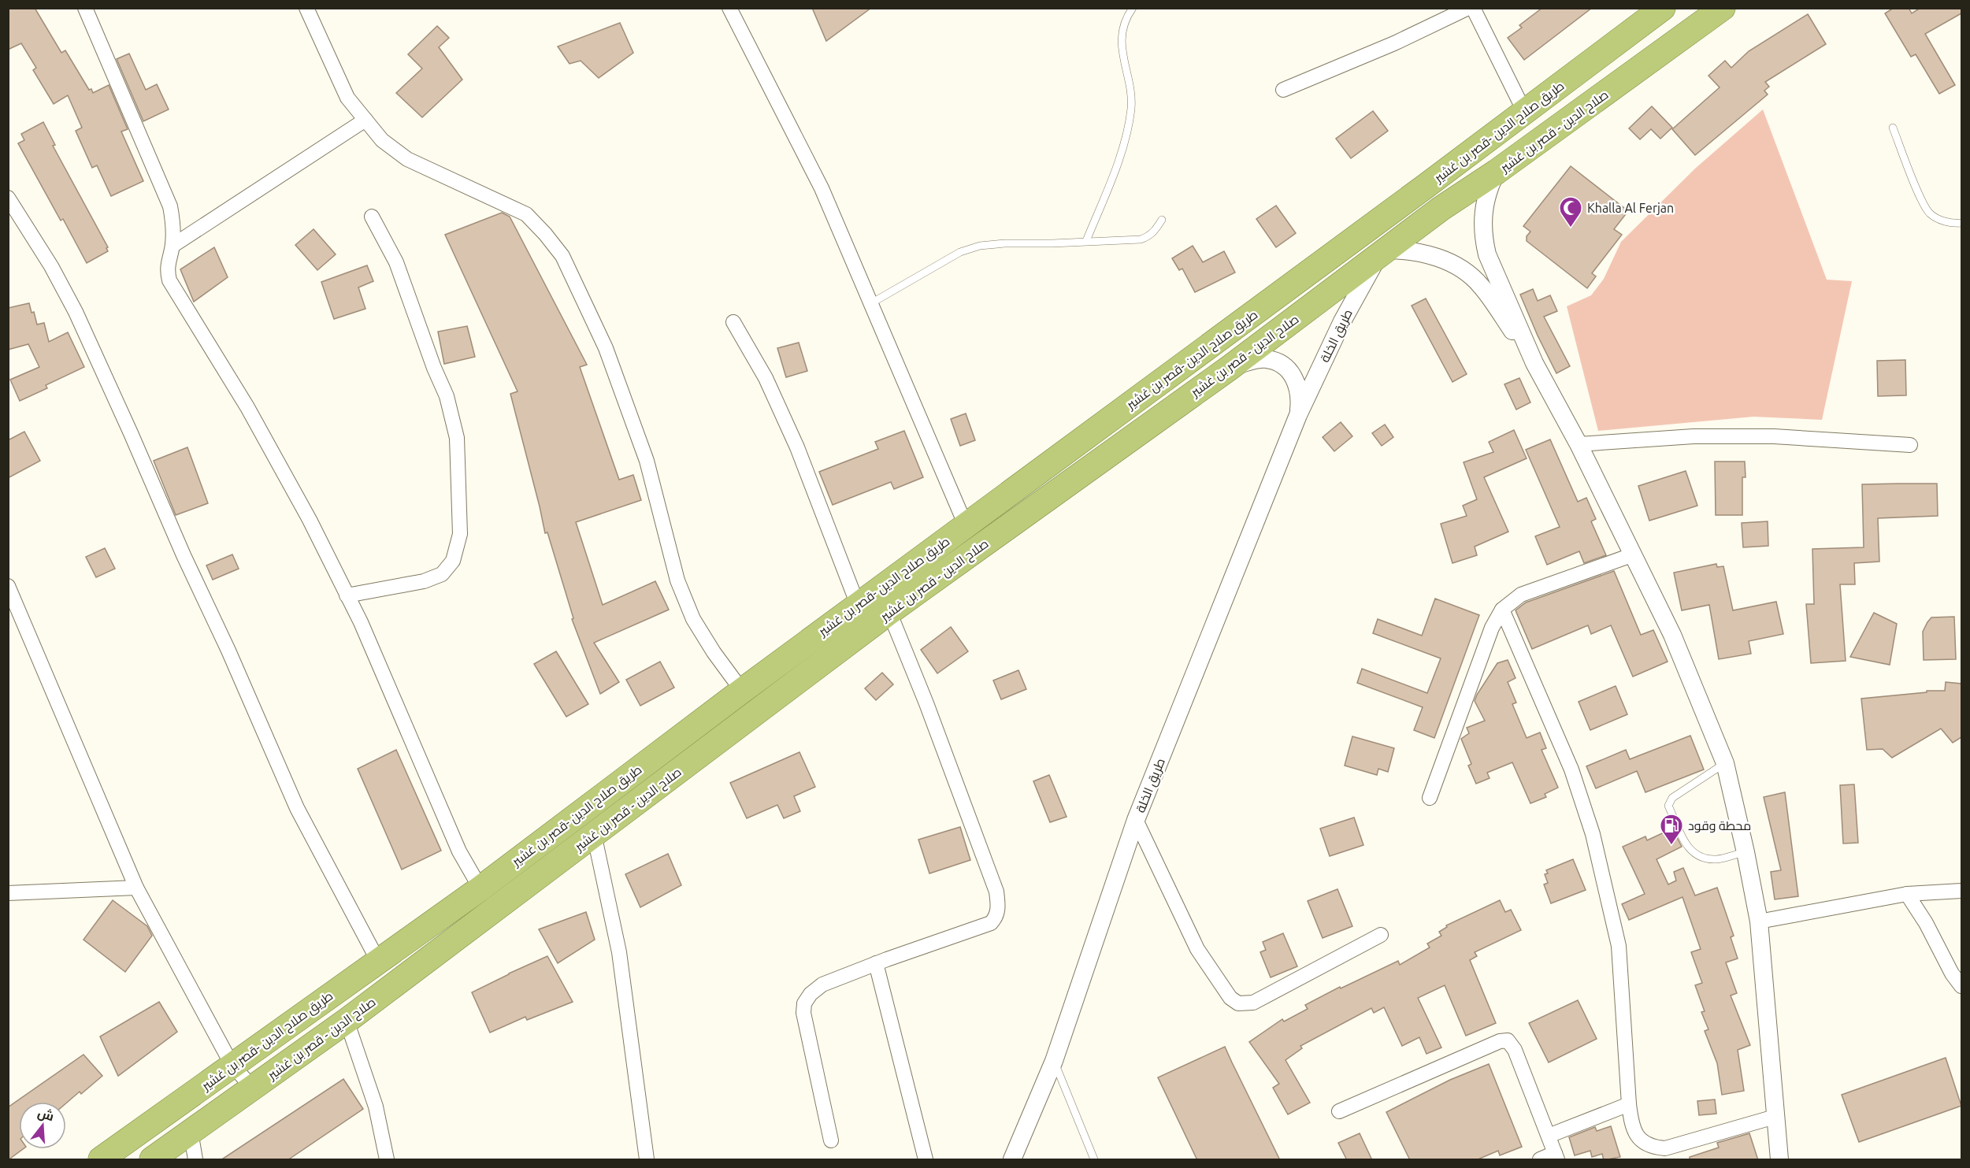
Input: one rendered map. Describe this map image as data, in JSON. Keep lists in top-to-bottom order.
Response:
{
  "streets": {
    "highway": ["صلاح الدين - قصر بن غشير", "طريق صلاح الدين -قصر بن غشير"],
    "street": ["طريق الخلة"]
  },
  "crossings": [
    ["صلاح الدين - قصر بن غشير", "طريق الخلة"]
  ],
  "places": {
    "mosque": ["Khalla Al Ferjan"],
    "fuel station": ["محطة وقود"]
  },
  "north": "top"
}
